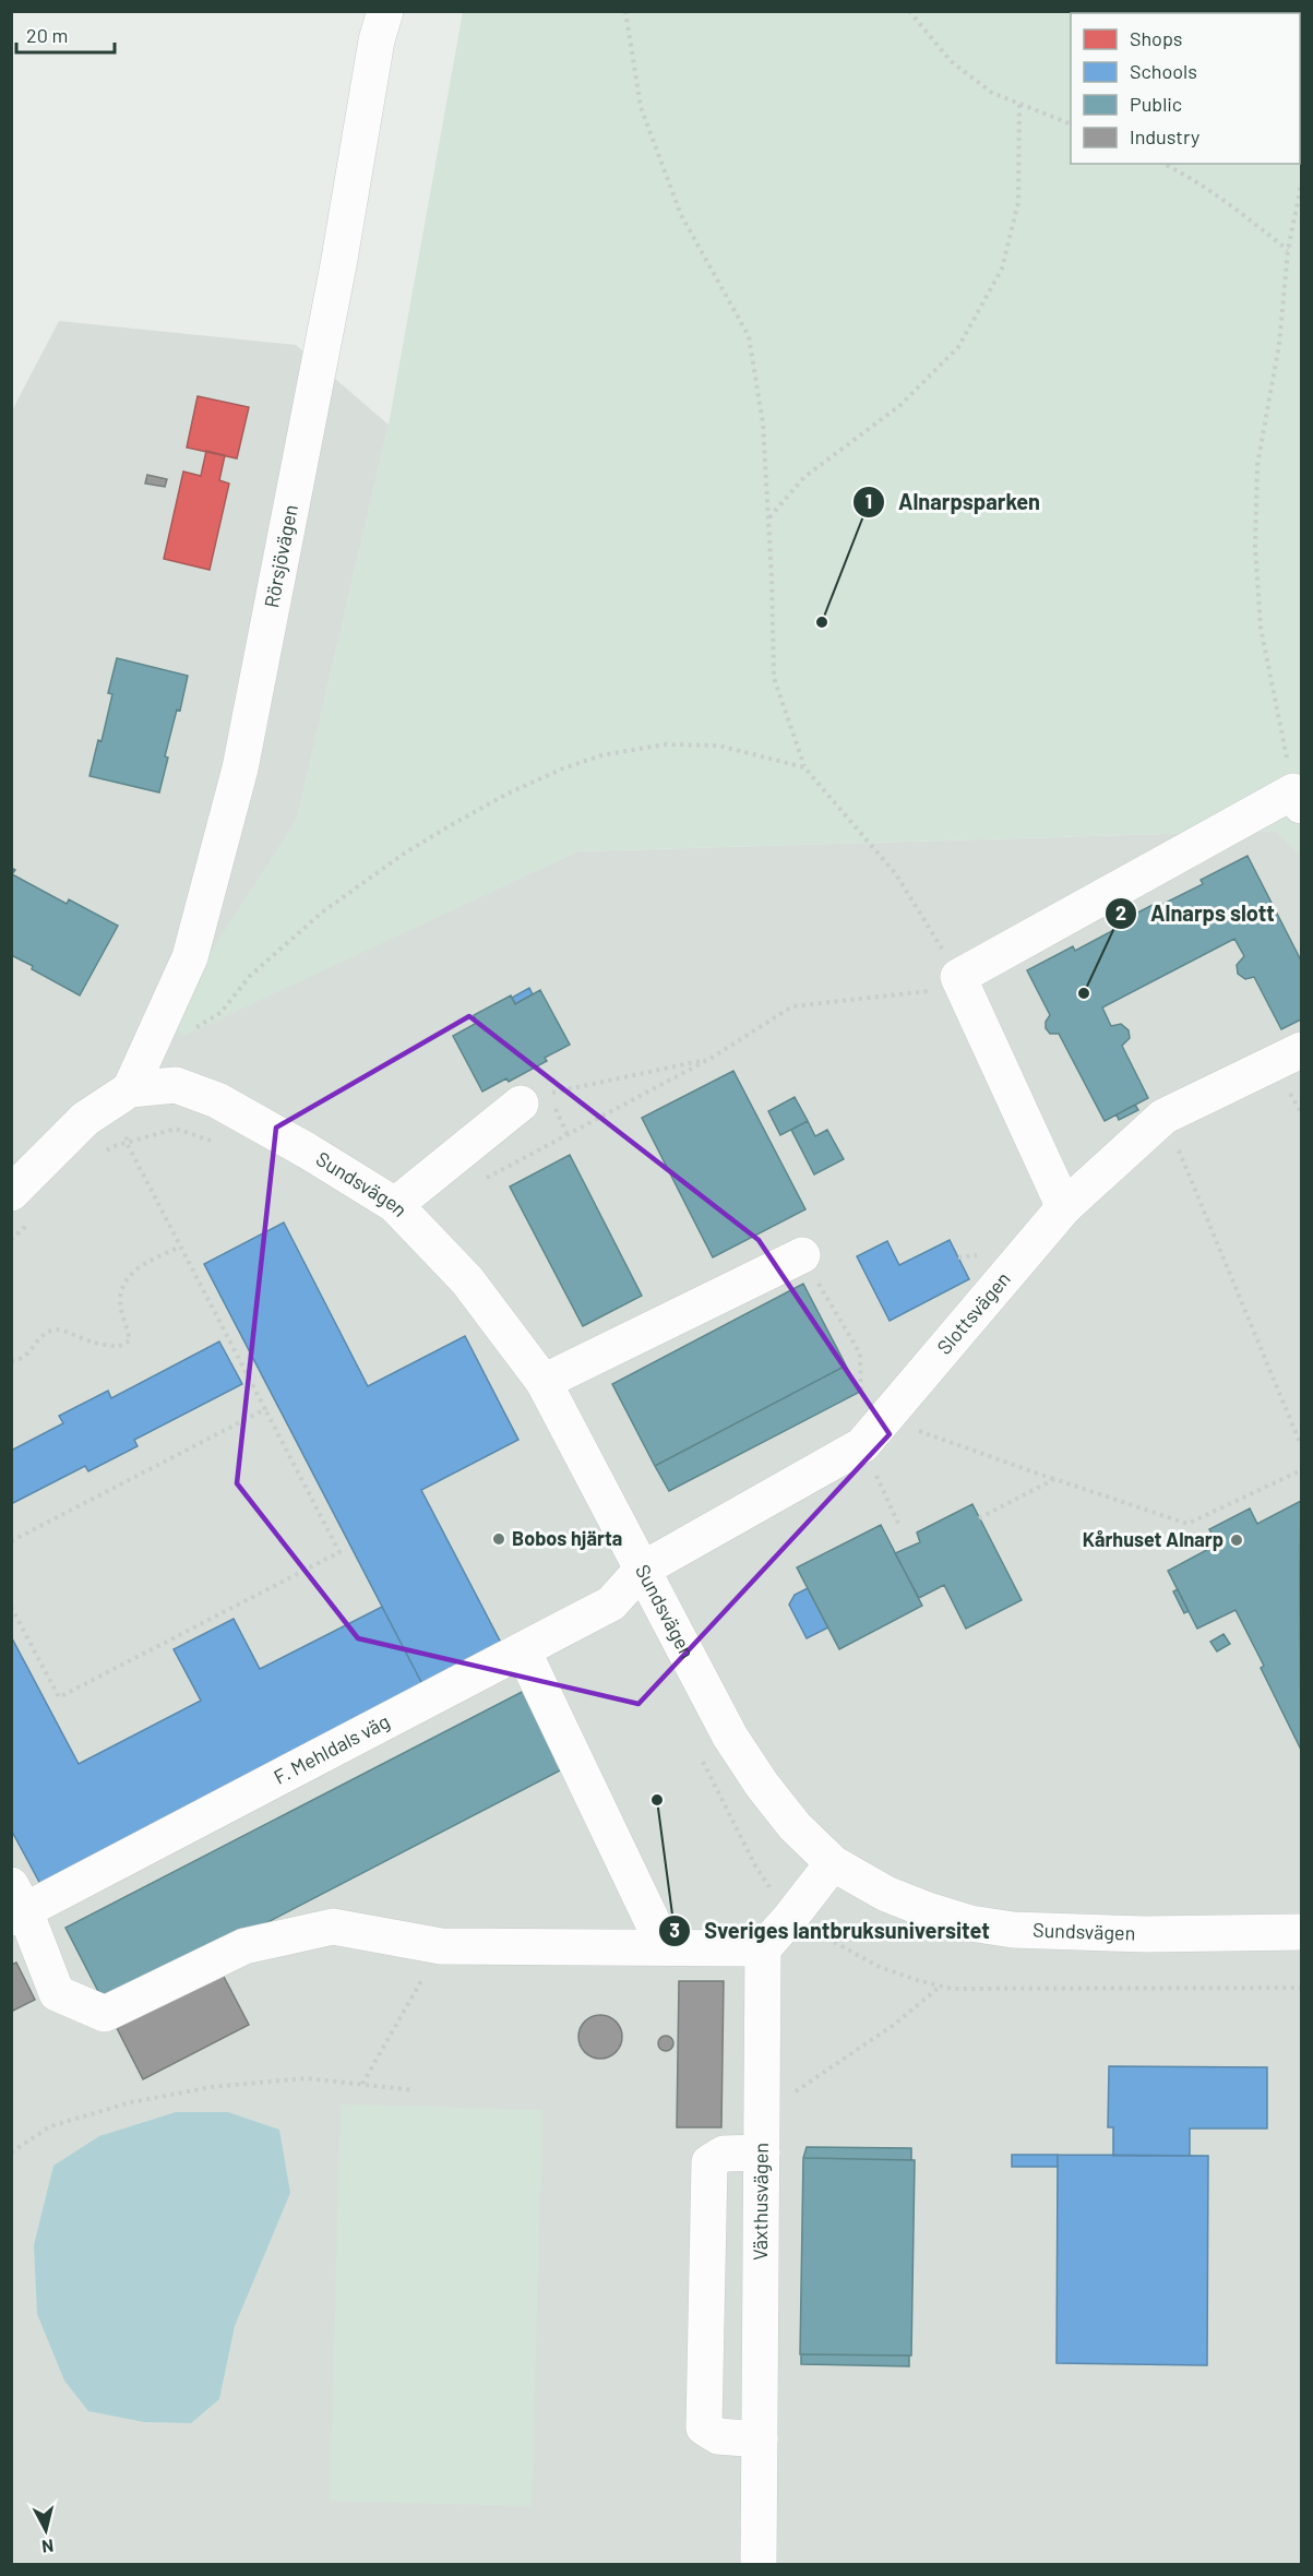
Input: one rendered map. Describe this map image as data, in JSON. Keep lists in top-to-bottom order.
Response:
{
  "streets": {
    "street": [
      "Rörsjövägen",
      "Sundsvägen",
      "Slottsvägen",
      "F. Mehldals väg",
      "Växthusvägen"
    ]
  },
  "crossings": [
    ["Rörsjövägen", "Sundsvägen"],
    ["Sundsvägen", "Slottsvägen"],
    ["Sundsvägen", "F. Mehldals väg"],
    ["Slottsvägen", "F. Mehldals väg"]
  ],
  "places": [
    "Alnarpsparken",
    "Alnarps slott",
    "Bobos hjärta",
    "Kårhuset Alnarp",
    "Sveriges lantbruksuniversitet"
  ],
  "legend": [
    "Shops",
    "Schools",
    "Public",
    "Industry"
  ],
  "scale_bar": "20 m",
  "north": "bottom"
}
